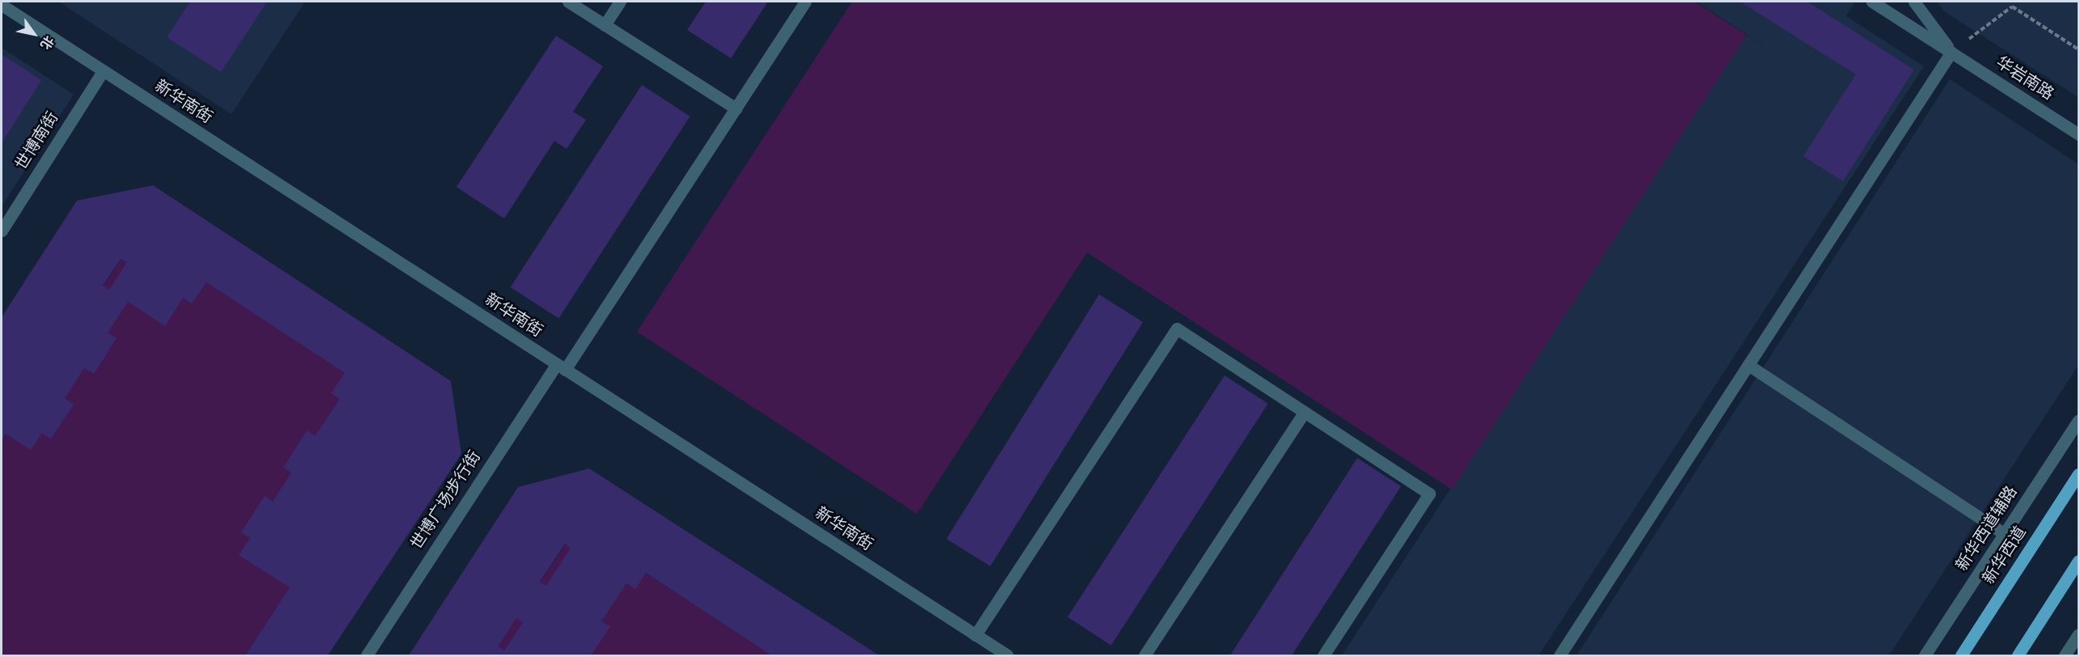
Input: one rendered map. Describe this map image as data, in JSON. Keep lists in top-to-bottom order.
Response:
{
  "streets": {
    "main road": ["新华西道"],
    "street": [
      "华岩南路",
      "新华南街",
      "世博南街",
      "世博广场步行街",
      "新华西道辅路"
    ]
  },
  "crossings": [
    ["新华南街", "世博南街"],
    ["新华南街", "世博广场步行街"]
  ],
  "north": "bottom right"
}
